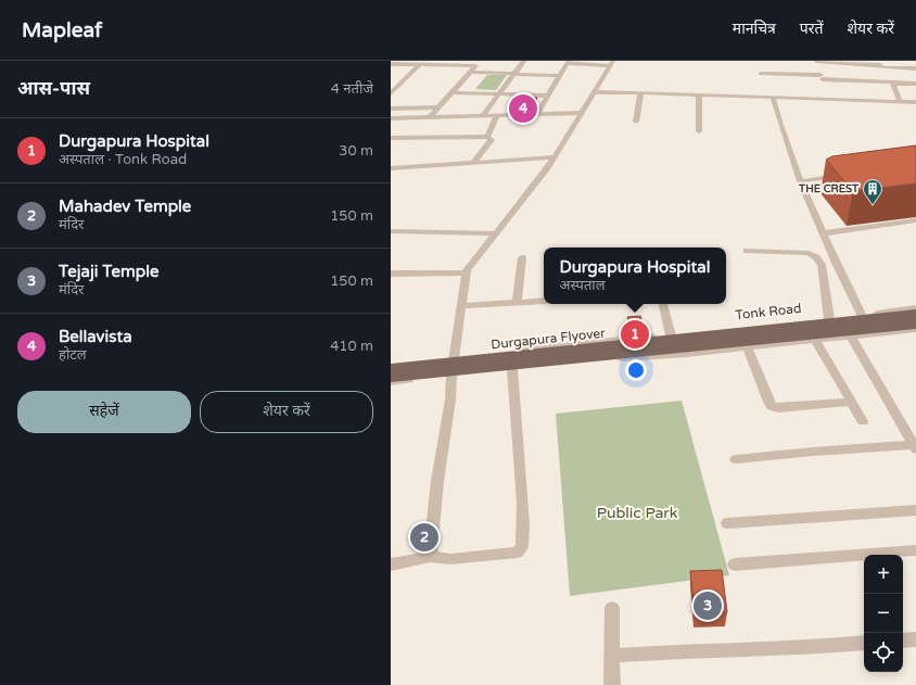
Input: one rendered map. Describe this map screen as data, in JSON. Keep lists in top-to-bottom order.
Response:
{
  "streets": {
    "main road": ["Durgapura Flyover"],
    "street": ["Tonk Road"]
  },
  "parks": ["Public Park"],
  "places": {
    "building": ["THE CREST"]
  },
  "page": {
    "header": "Mapleaf",
    "nav": ["मानचित्र", "परतें", "शेयर करें"],
    "heading": ["आस-पास", "4 नतीजे"],
    "pins": [
      "4",
      "1",
      "2",
      "3"
    ],
    "list": [
      {
        "mark": "1",
        "name": "Durgapura Hospital",
        "note": "अस्पताल · Tonk Road",
        "value": "30 m"
      },
      {
        "mark": "2",
        "name": "Mahadev Temple",
        "note": "मंदिर",
        "value": "150 m"
      },
      {
        "mark": "3",
        "name": "Tejaji Temple",
        "note": "मंदिर",
        "value": "150 m"
      },
      {
        "mark": "4",
        "name": "Bellavista",
        "note": "होटल",
        "value": "410 m"
      }
    ],
    "popup": ["Durgapura Hospital", "अस्पताल"],
    "buttons": ["सहेजें", "शेयर करें"],
    "map_buttons": ["+", "−"]
  }
}
